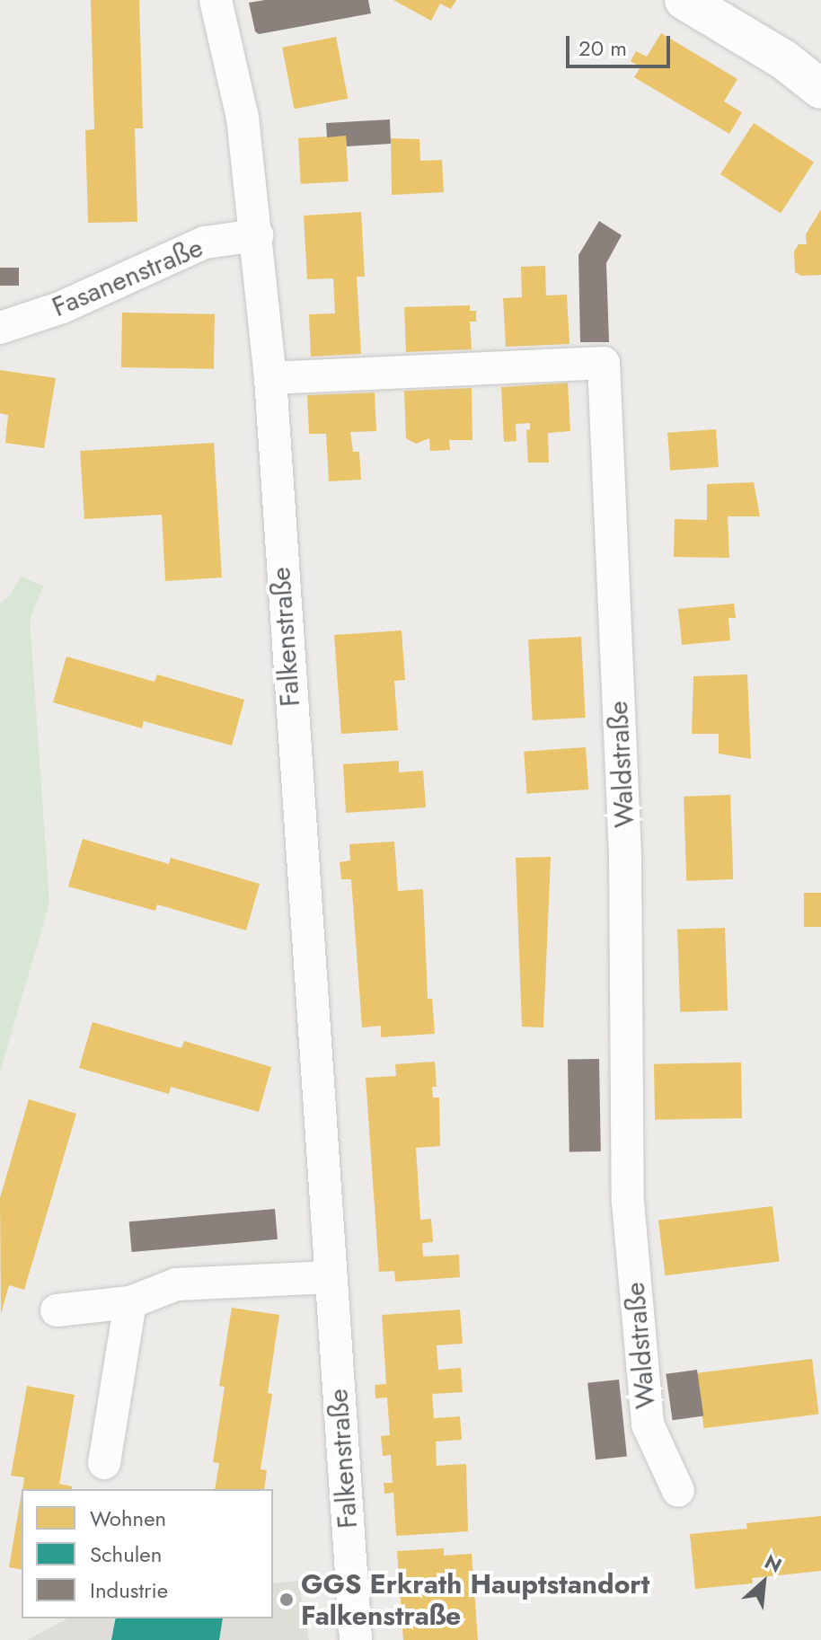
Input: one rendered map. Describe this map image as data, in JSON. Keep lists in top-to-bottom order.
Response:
{
  "streets": {
    "street": ["Fasanenstraße", "Falkenstraße", "Waldstraße"]
  },
  "crossings": [
    ["Fasanenstraße", "Falkenstraße"],
    ["Falkenstraße", "Waldstraße"]
  ],
  "places": ["GGS Erkrath Hauptstandort Falkenstraße"],
  "legend": ["Wohnen", "Schulen", "Industrie"],
  "scale_bar": "20 m",
  "north": "top right"
}
